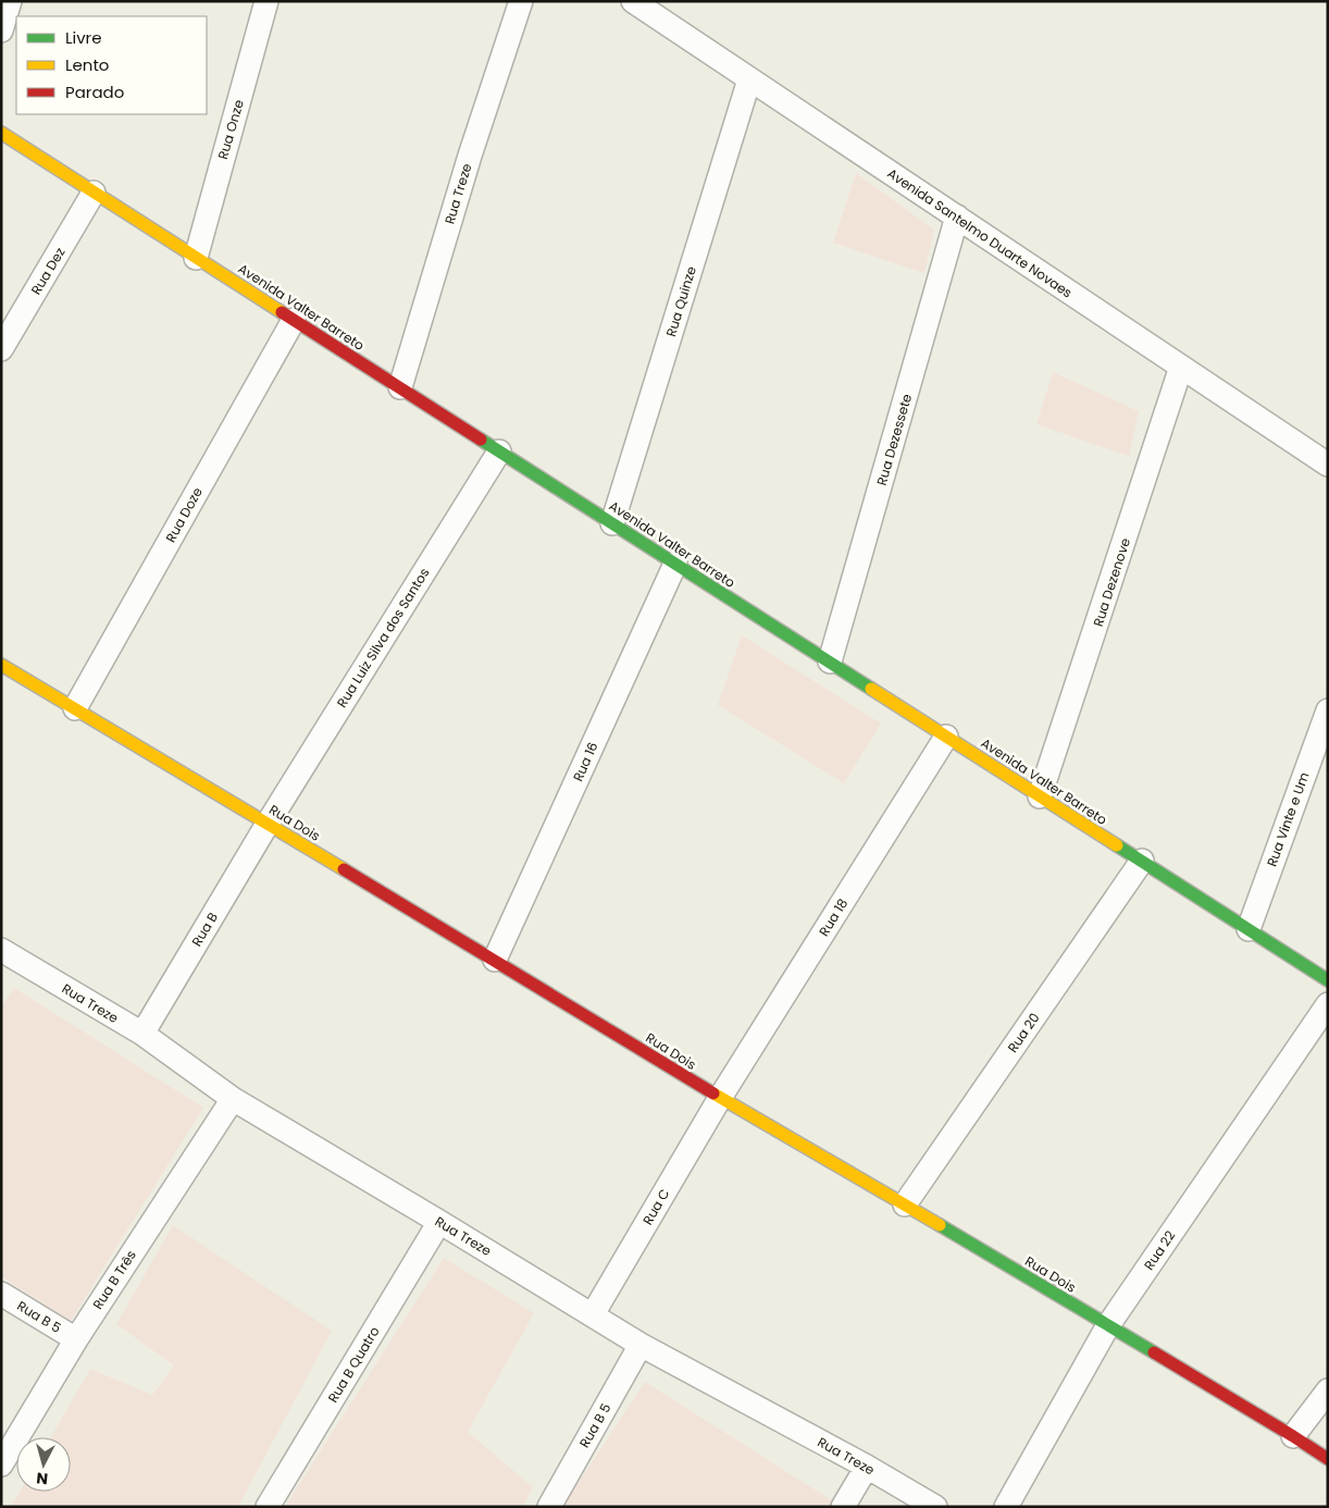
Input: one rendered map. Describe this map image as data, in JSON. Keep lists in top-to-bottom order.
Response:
{
  "streets": {
    "street": [
      "Rua Onze",
      "Rua Treze",
      "Avenida Santelmo Duarte Novaes",
      "Rua Dez",
      "Rua Quinze",
      "Avenida Valter Barreto",
      "Rua Dezessete",
      "Rua Doze",
      "Rua Dezenove",
      "Rua Luiz Silva dos Santos",
      "Rua 16",
      "Rua Vinte e Um",
      "Rua Dois",
      "Rua 18",
      "Rua B",
      "Rua 20",
      "Rua C",
      "Rua 22",
      "Rua B Três",
      "Rua B 5",
      "Rua B Quatro"
    ]
  },
  "crossings": [
    ["Rua Onze", "Avenida Valter Barreto"],
    ["Rua Treze", "Avenida Valter Barreto"],
    ["Rua Treze", "Rua B"],
    ["Rua Treze", "Rua C"],
    ["Rua Treze", "Rua B Três"],
    ["Rua Treze", "Rua B 5"],
    ["Rua Treze", "Rua B Quatro"],
    ["Avenida Santelmo Duarte Novaes", "Rua Quinze"],
    ["Avenida Santelmo Duarte Novaes", "Rua Dezessete"],
    ["Avenida Santelmo Duarte Novaes", "Rua Dezenove"],
    ["Rua Dez", "Avenida Valter Barreto"],
    ["Rua Quinze", "Avenida Valter Barreto"],
    ["Avenida Valter Barreto", "Rua Dezessete"],
    ["Avenida Valter Barreto", "Rua Doze"],
    ["Avenida Valter Barreto", "Rua Dezenove"],
    ["Avenida Valter Barreto", "Rua Luiz Silva dos Santos"],
    ["Avenida Valter Barreto", "Rua 16"],
    ["Avenida Valter Barreto", "Rua Vinte e Um"],
    ["Avenida Valter Barreto", "Rua 18"],
    ["Avenida Valter Barreto", "Rua 20"],
    ["Rua Doze", "Rua Dois"],
    ["Rua Luiz Silva dos Santos", "Rua Dois"],
    ["Rua Luiz Silva dos Santos", "Rua B"],
    ["Rua 16", "Rua Dois"],
    ["Rua Dois", "Rua 18"],
    ["Rua Dois", "Rua B"],
    ["Rua Dois", "Rua 20"],
    ["Rua Dois", "Rua C"],
    ["Rua Dois", "Rua 22"],
    ["Rua 18", "Rua C"],
    ["Rua B Três", "Rua B 5"]
  ],
  "legend": ["Livre", "Lento", "Parado"],
  "north": "bottom"
}
